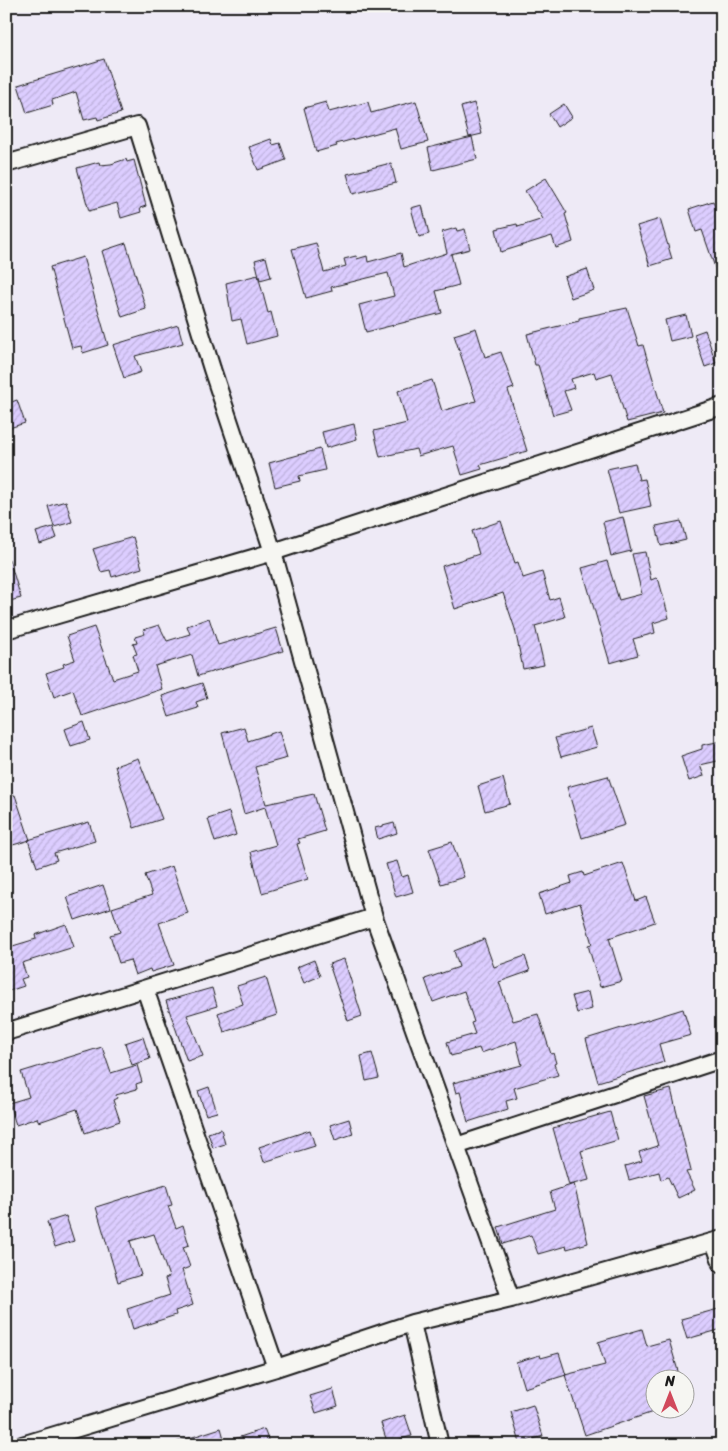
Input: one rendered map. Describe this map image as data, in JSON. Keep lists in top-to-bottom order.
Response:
{
  "north": "top"
}
